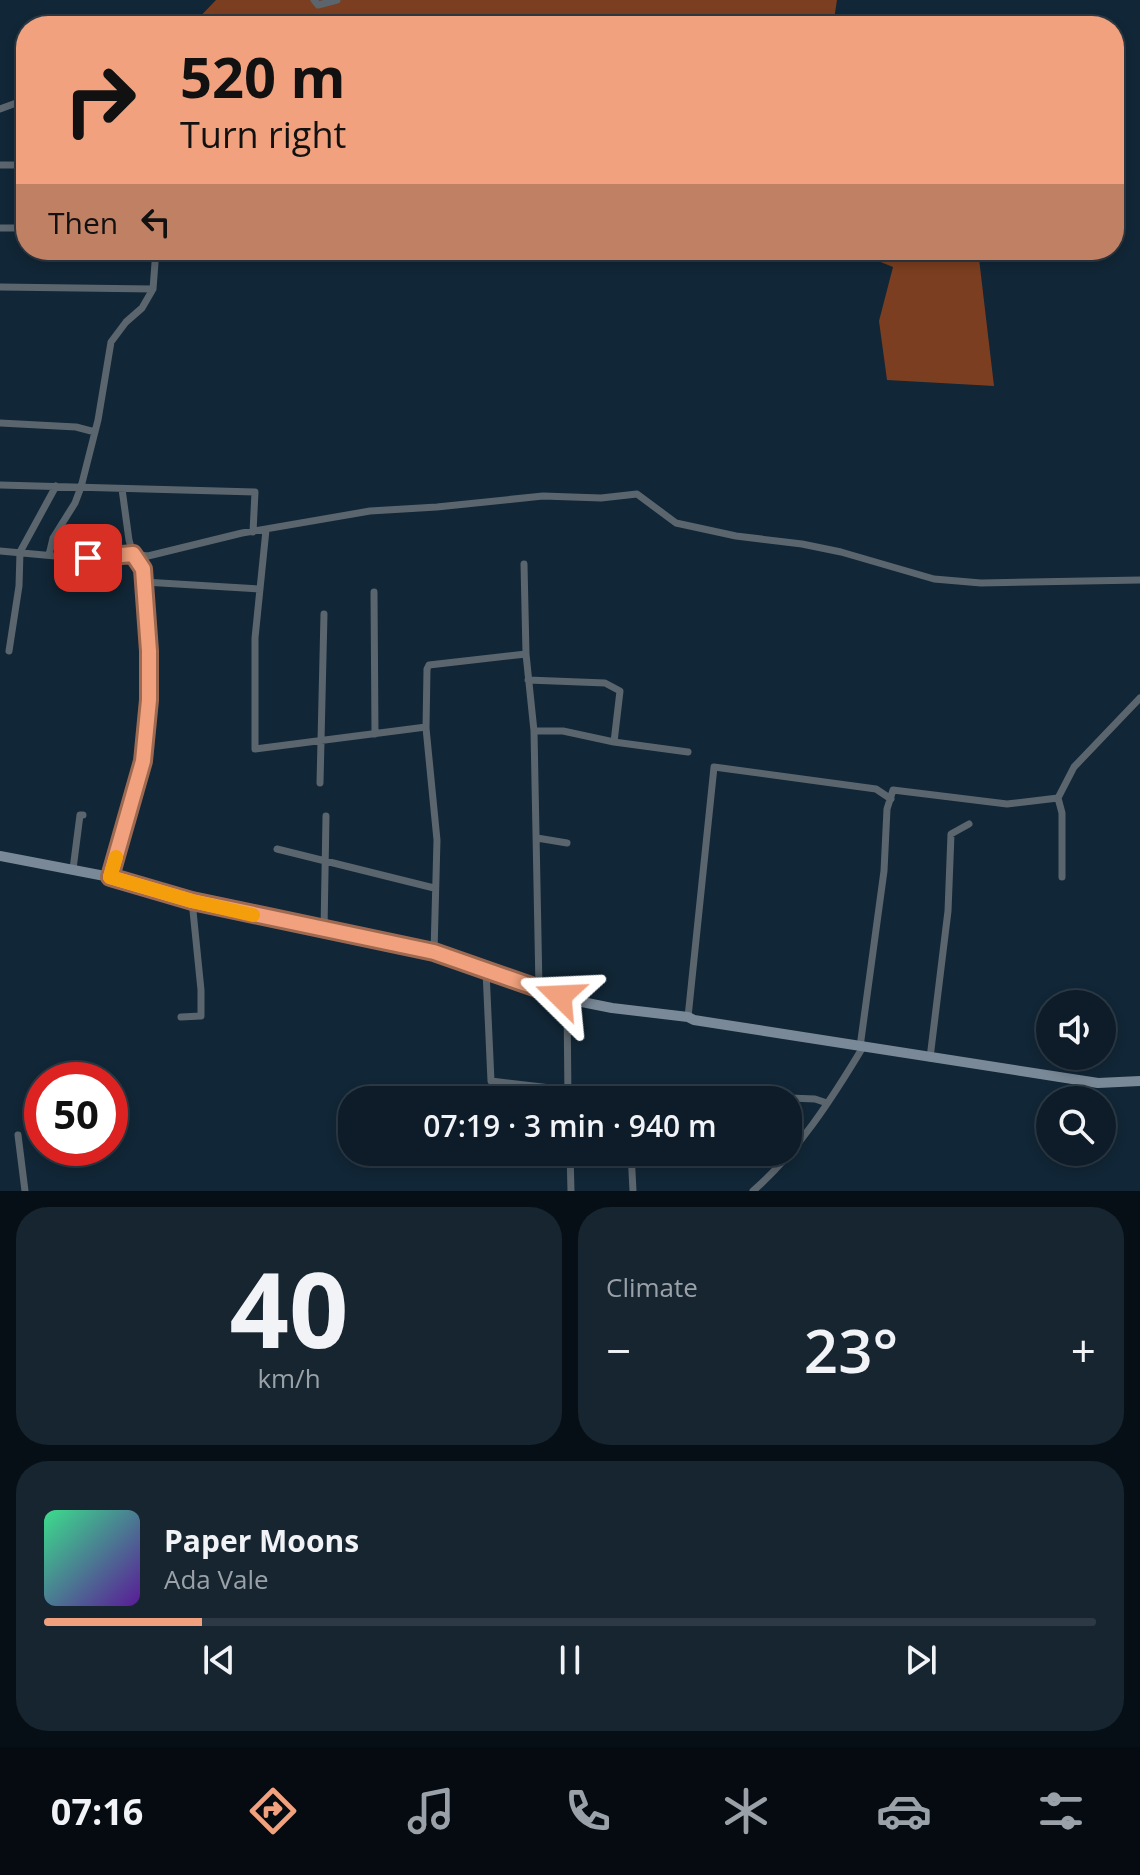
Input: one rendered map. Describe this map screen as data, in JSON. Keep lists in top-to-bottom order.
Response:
{
  "page": {
    "turn": ["520 m", "Turn right"],
    "then": "Then",
    "limit": "50",
    "trip": "07:19 · 3 min · 940 m",
    "tile": [
      ["40", "km/h"],
      "Climate"
    ],
    "heat": ["−", "23°", "+"],
    "song": ["Paper Moons", "Ada Vale"],
    "tabs": "07:16"
  }
}
